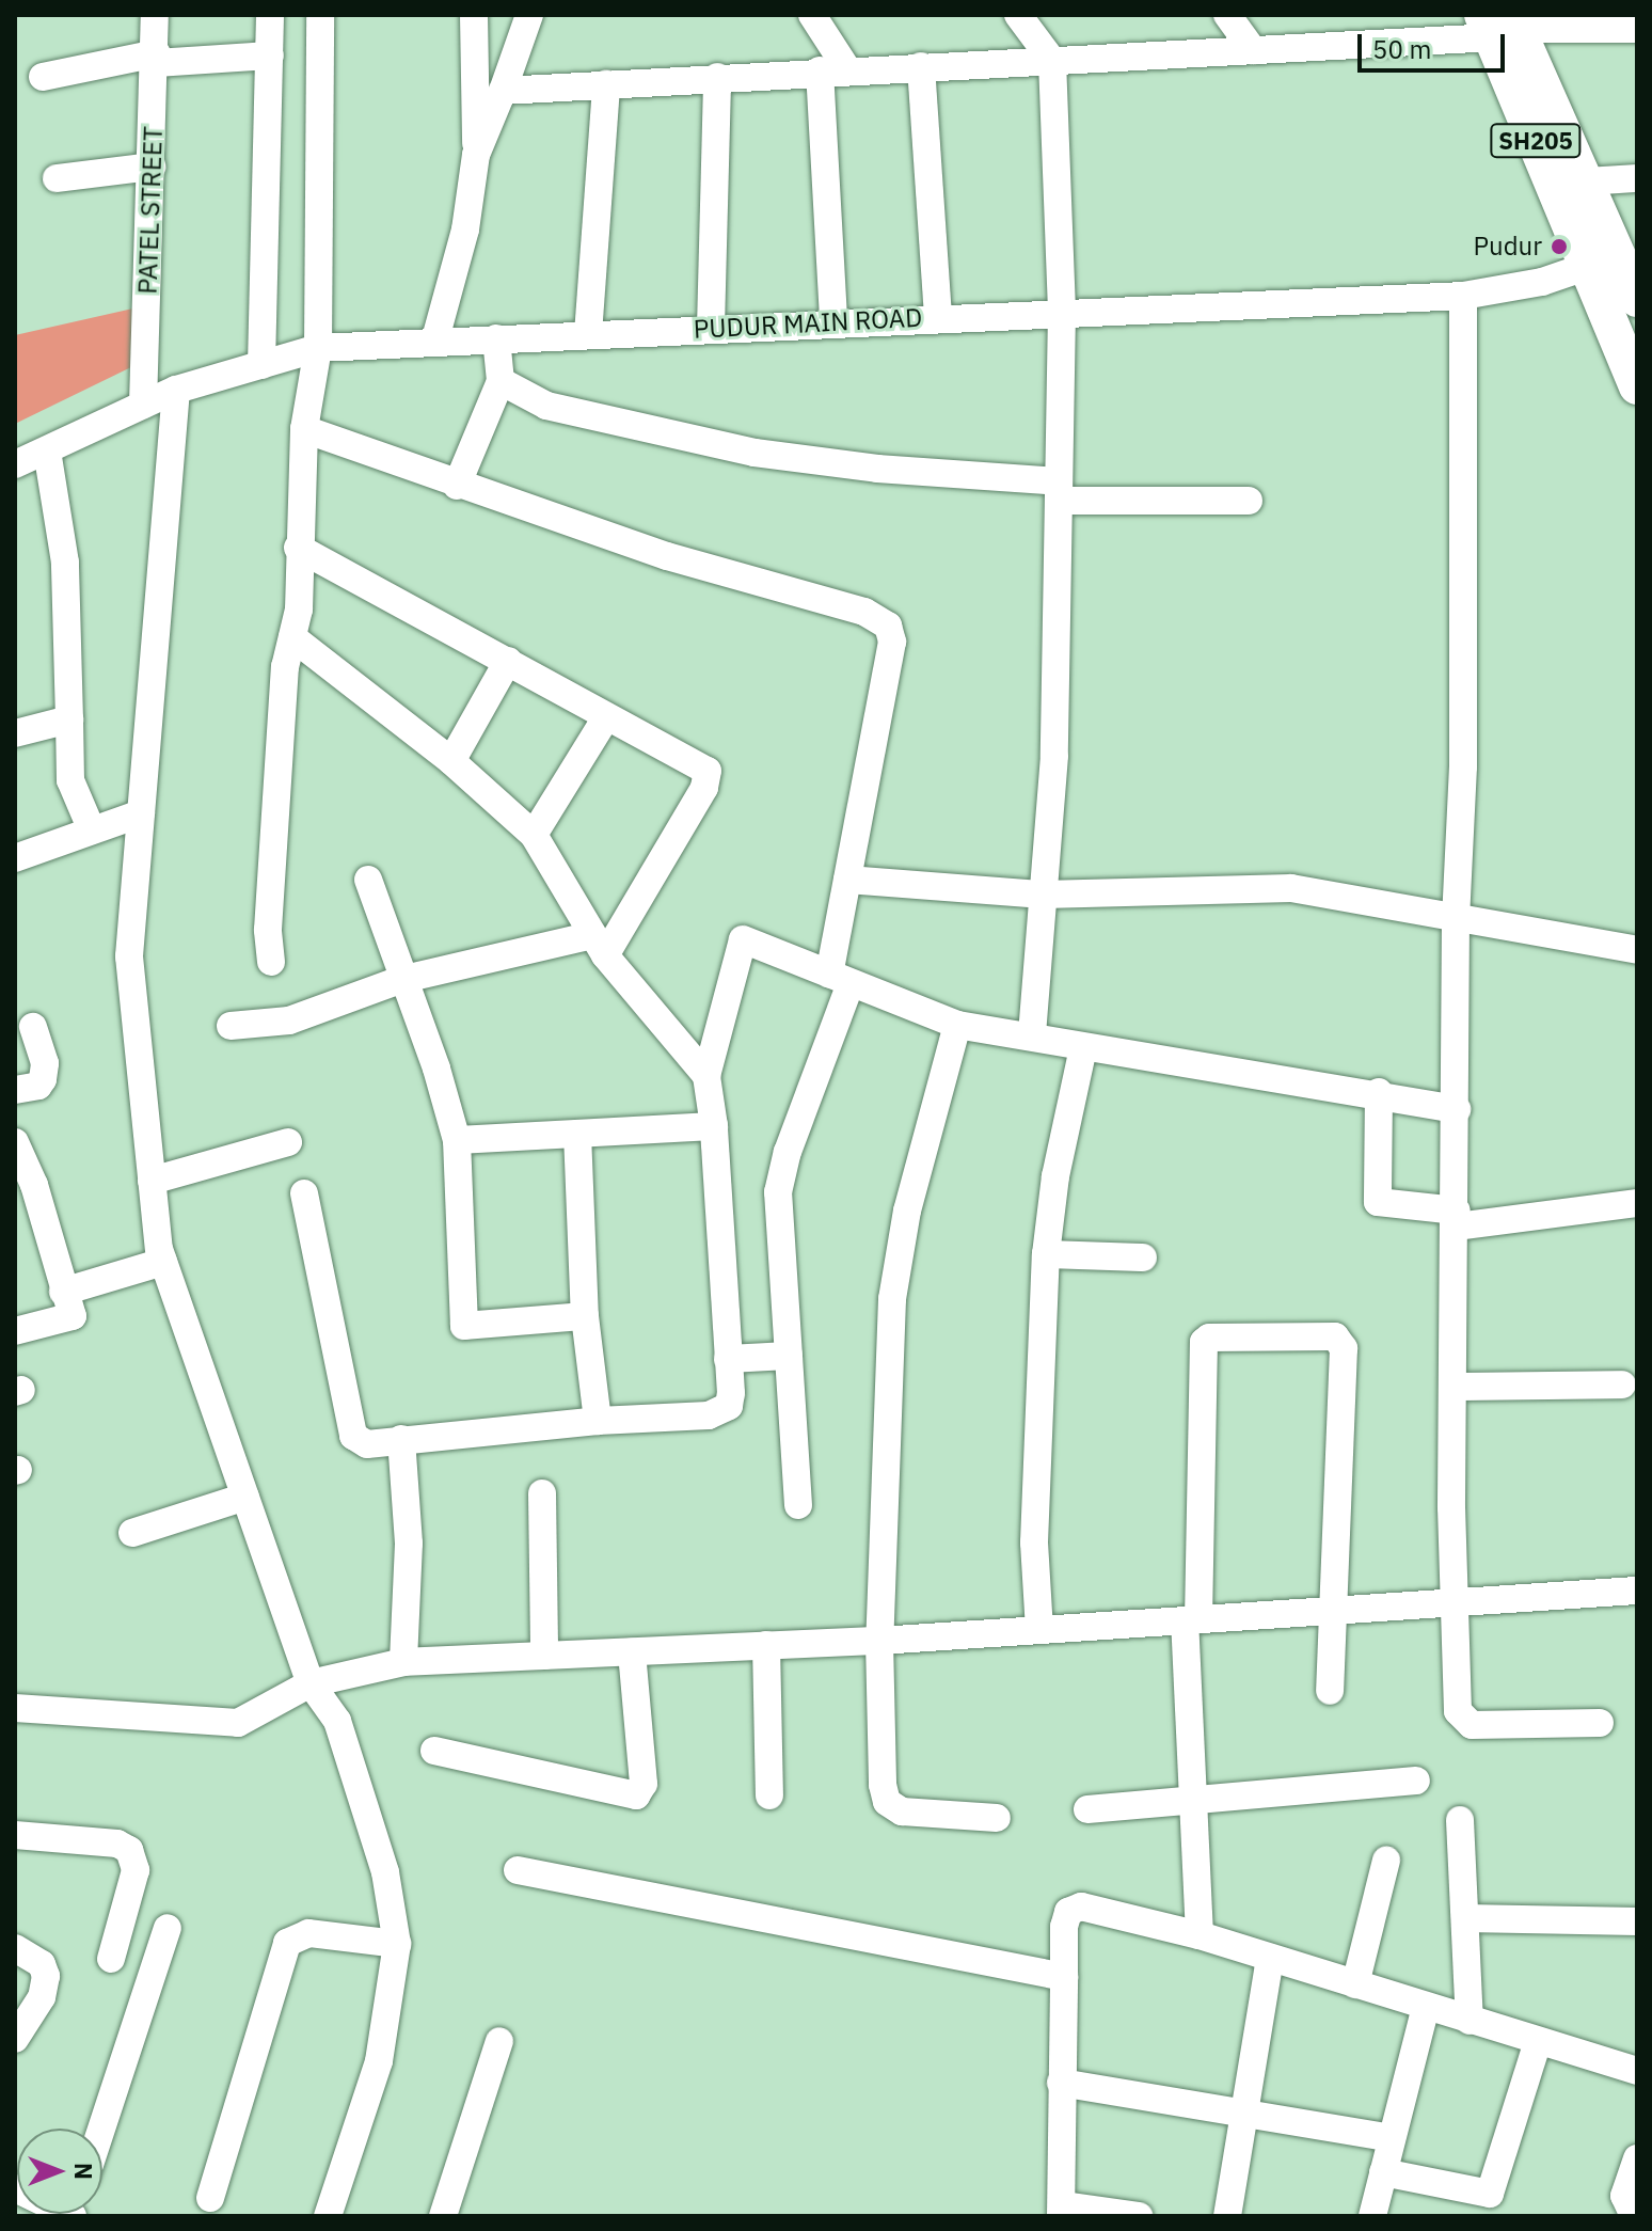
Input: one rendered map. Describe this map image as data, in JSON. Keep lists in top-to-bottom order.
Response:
{
  "streets": {
    "main road": ["SH205"],
    "street": ["PATEL STREET", "PUDUR MAIN ROAD"]
  },
  "crossings": [
    ["SH205", "PUDUR MAIN ROAD"],
    ["PATEL STREET", "PUDUR MAIN ROAD"]
  ],
  "places": ["Pudur"],
  "scale_bar": "50 m",
  "north": "right"
}
